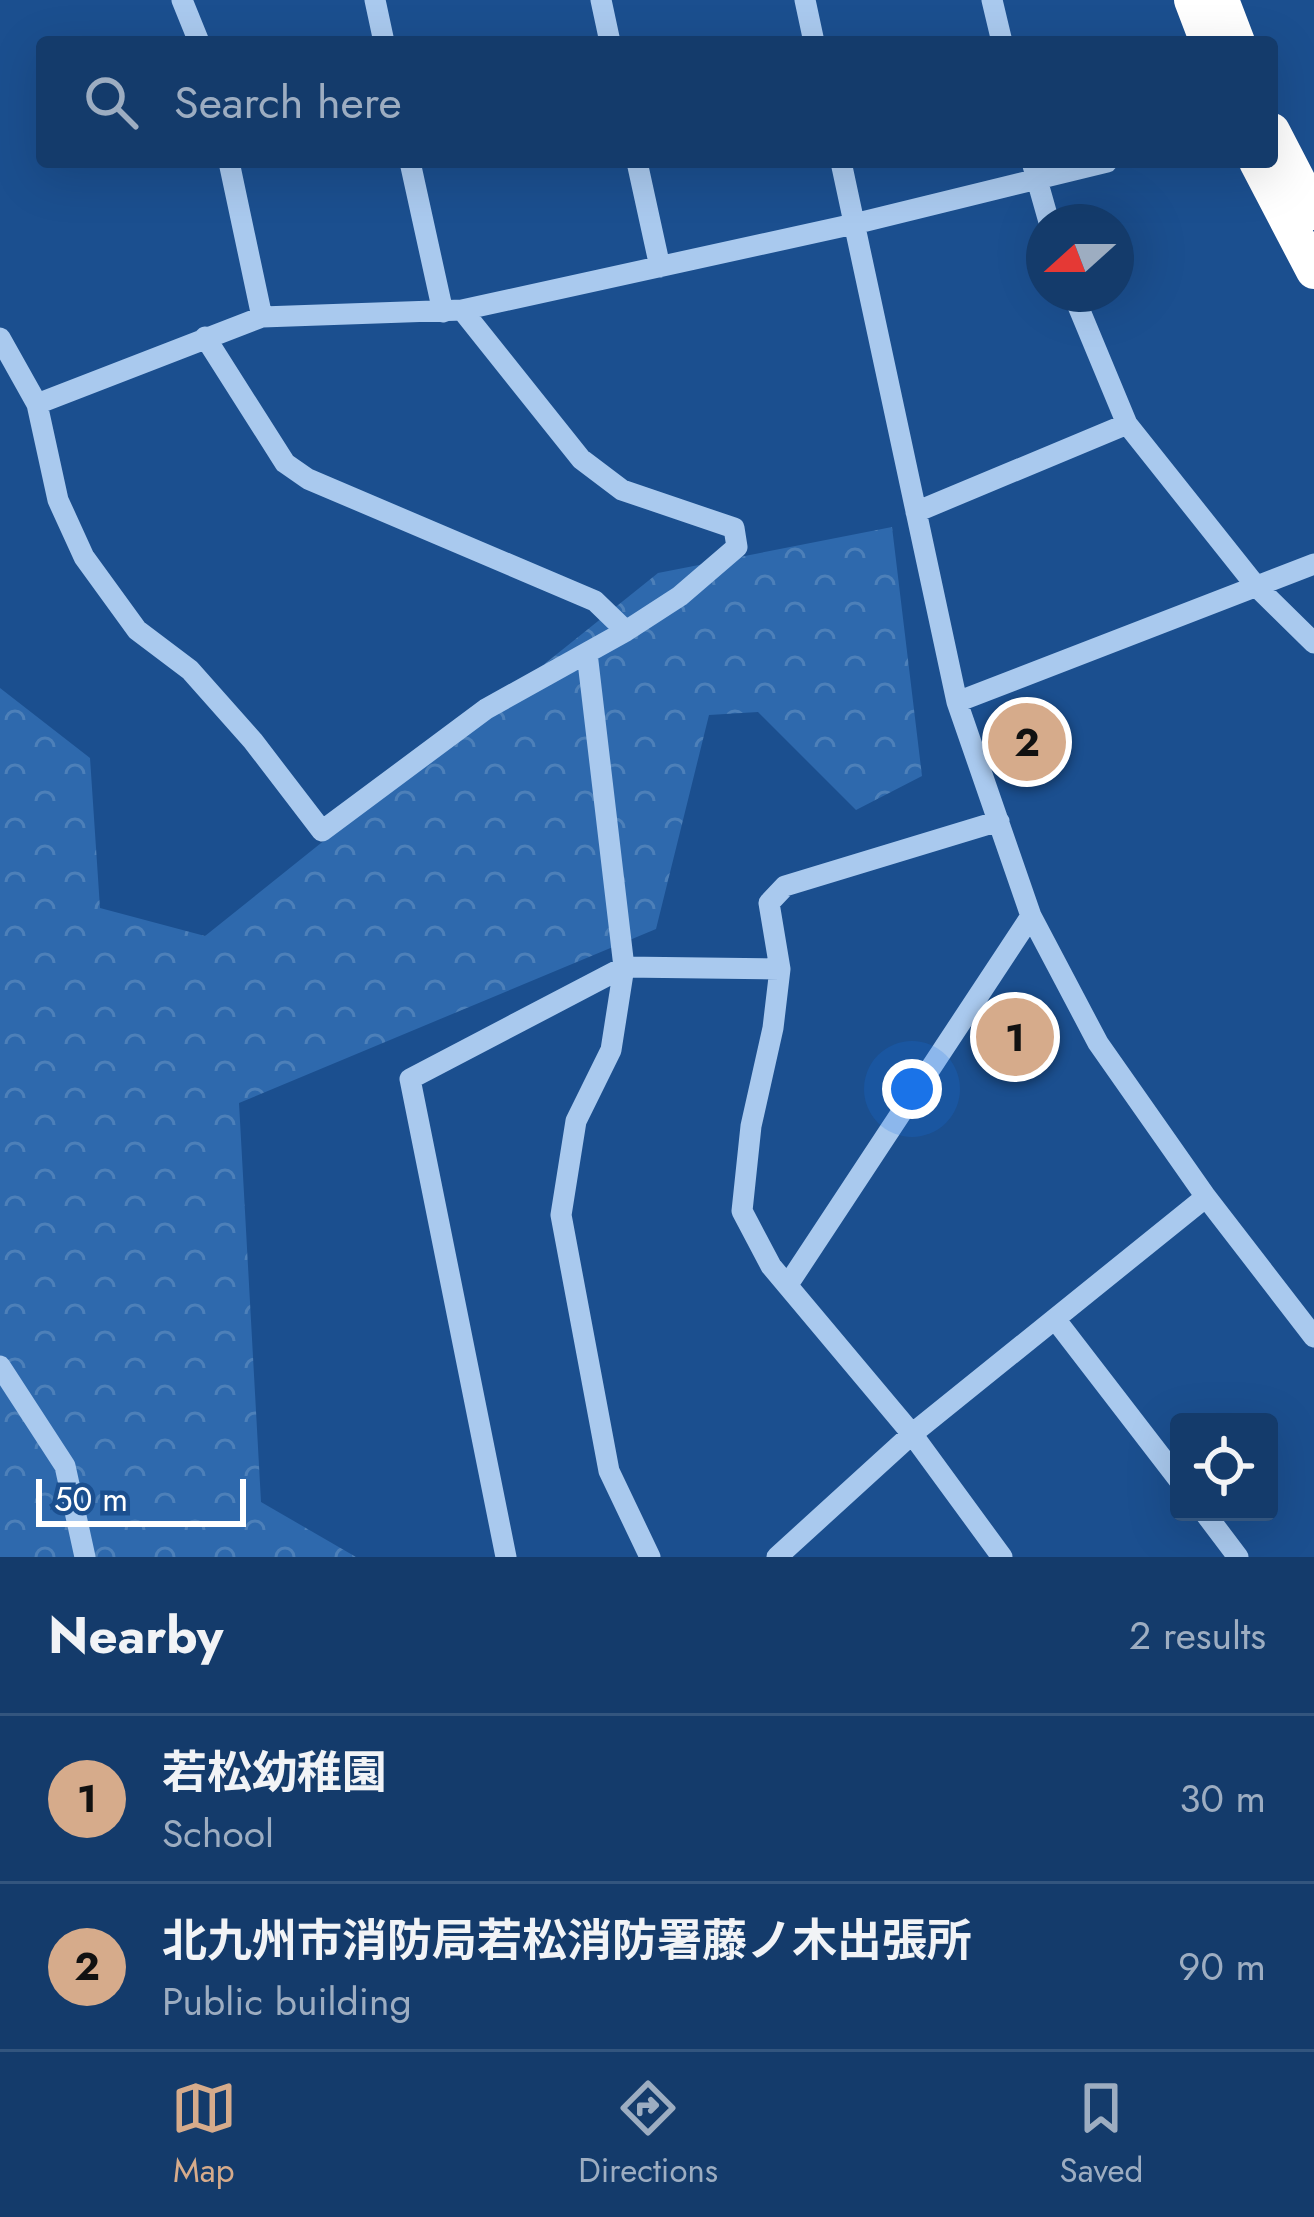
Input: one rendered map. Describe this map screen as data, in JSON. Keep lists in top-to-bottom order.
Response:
{
  "scale_bar": "50 m",
  "north": "left",
  "page": {
    "search": "Search here",
    "pins": ["2", "1"],
    "scale": "50 m",
    "heading": ["Nearby", "2 results"],
    "list": [
      {
        "mark": "1",
        "name": "若松幼稚園",
        "note": "School",
        "value": "30 m"
      },
      {
        "mark": "2",
        "name": "北九州市消防局若松消防署藤ノ木出張所",
        "note": "Public building",
        "value": "90 m"
      }
    ],
    "nav": ["Map", "Directions", "Saved"]
  }
}
